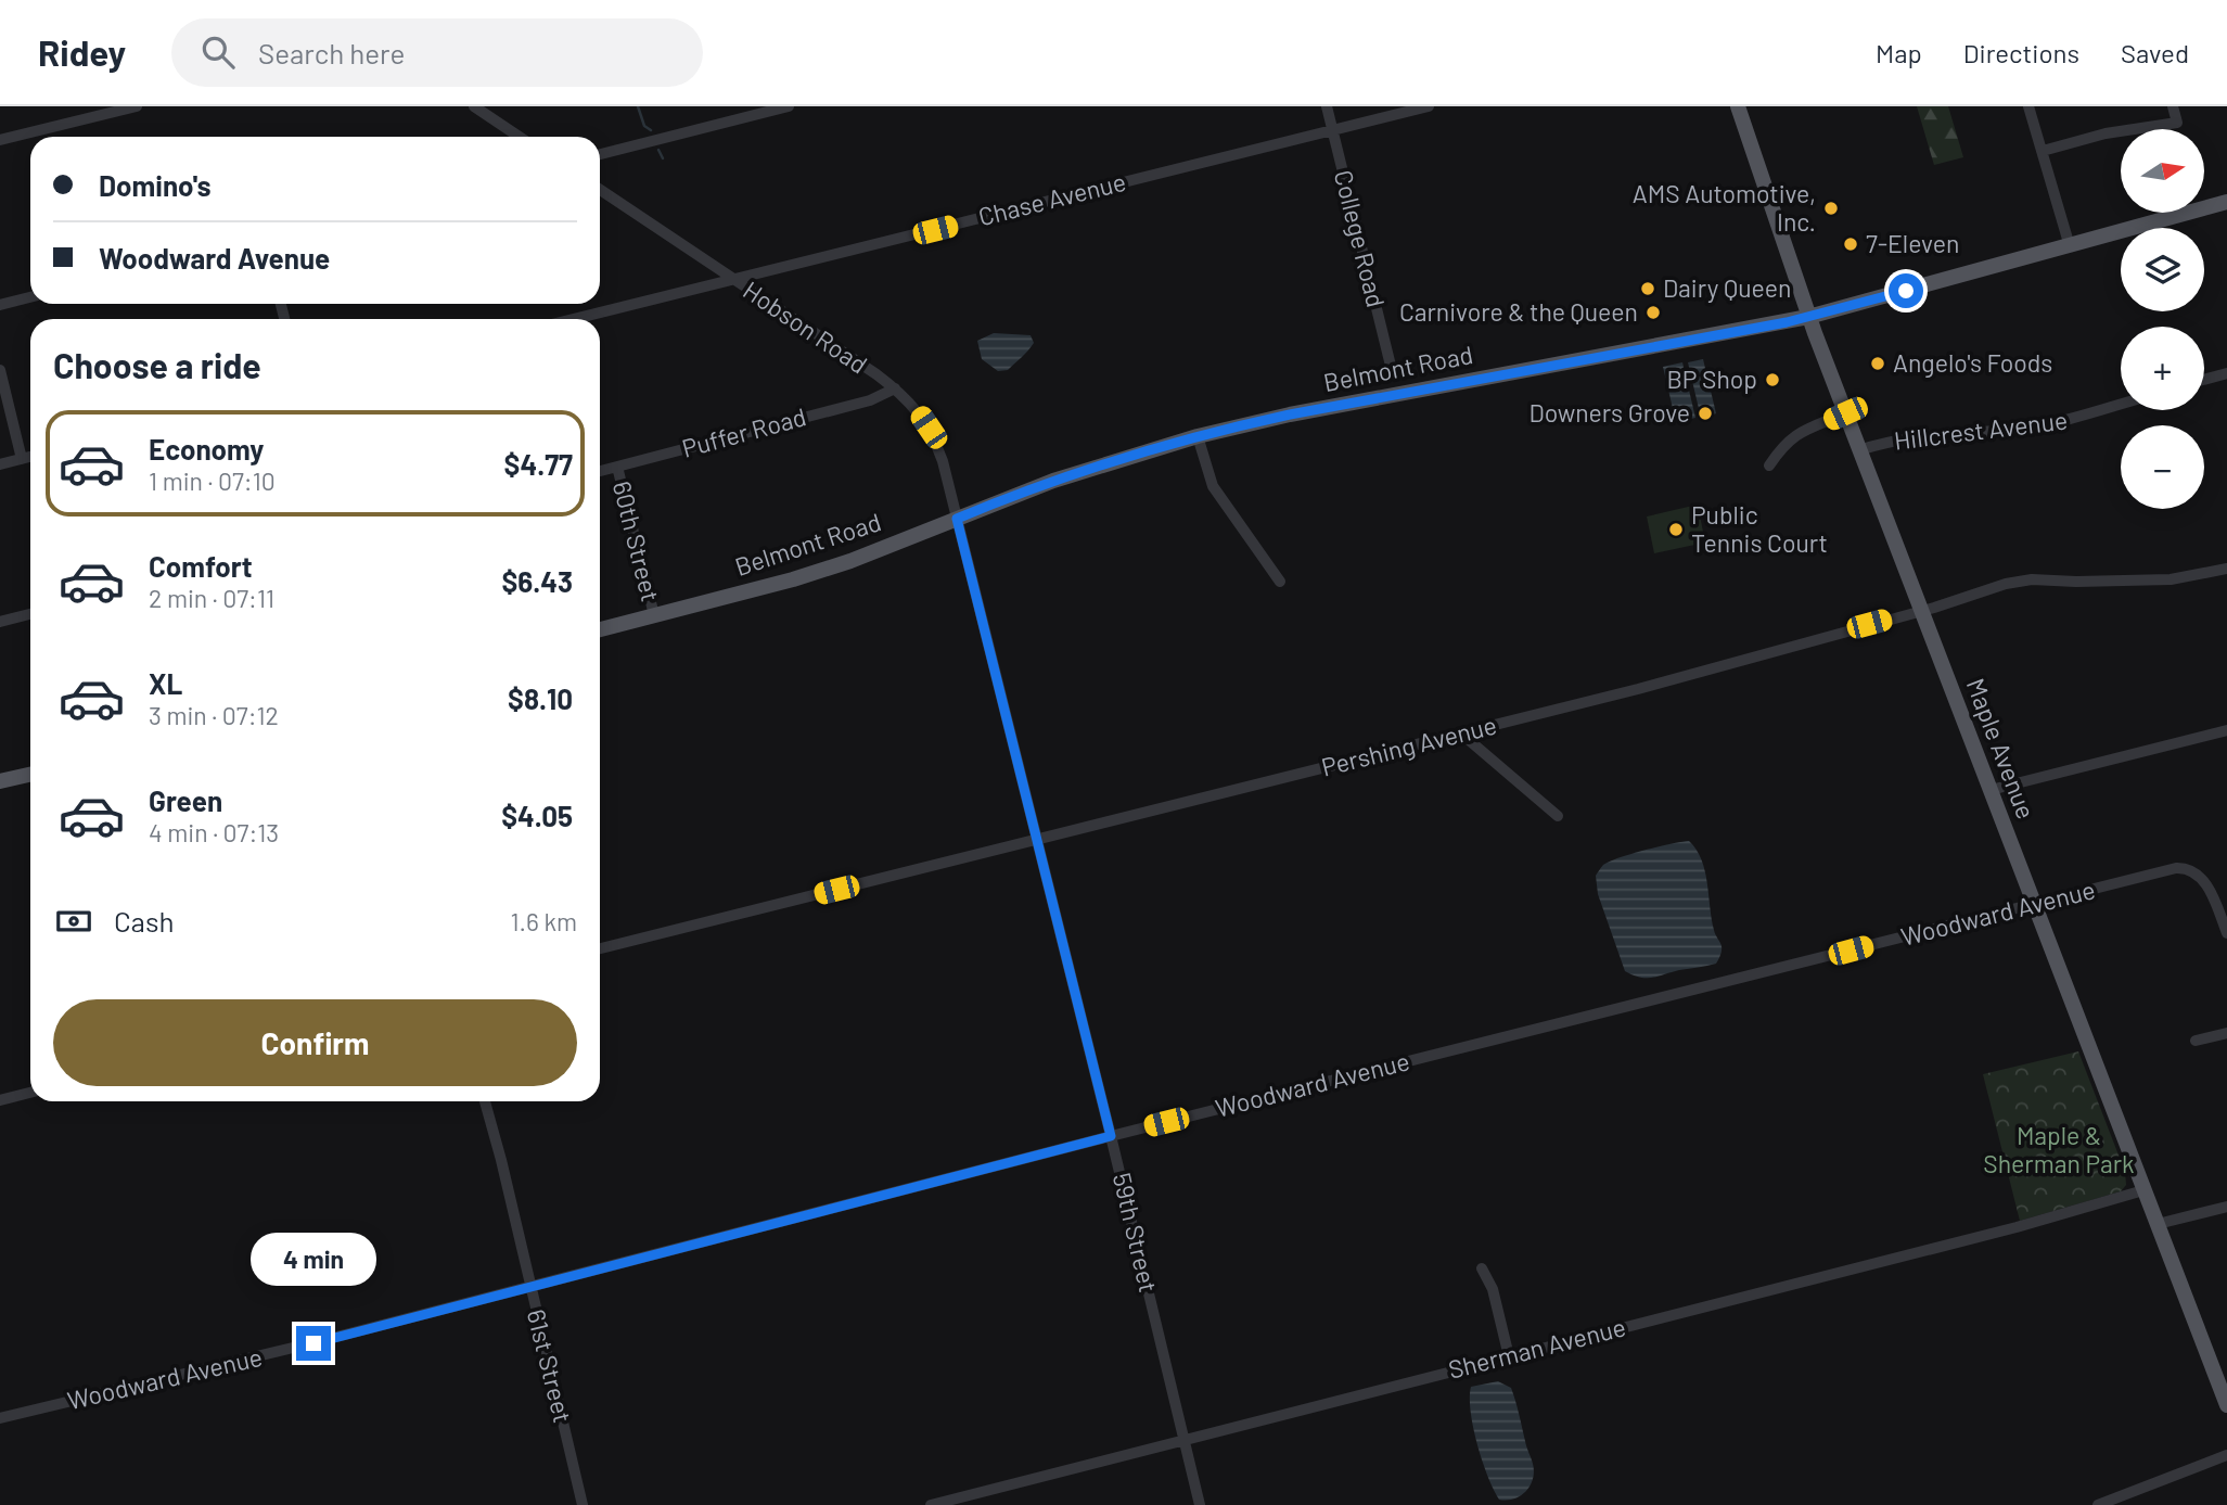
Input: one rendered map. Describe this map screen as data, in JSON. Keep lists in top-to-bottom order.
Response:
{
  "streets": {
    "main road": ["Belmont Road", "Maple Avenue"],
    "street": [
      "Chase Avenue",
      "College Road",
      "Hobson Road",
      "Hillcrest Avenue",
      "Puffer Road",
      "60th Street",
      "Pershing Avenue",
      "Woodward Avenue",
      "59th Street",
      "Sherman Avenue",
      "61st Street"
    ]
  },
  "crossings": [
    ["Chase Avenue", "College Road"],
    ["Chase Avenue", "Hobson Road"],
    ["Hobson Road", "Belmont Road"],
    ["Hobson Road", "Puffer Road"],
    ["Hobson Road", "59th Street"],
    ["Belmont Road", "60th Street"],
    ["Belmont Road", "Maple Avenue"],
    ["Belmont Road", "59th Street"],
    ["Hillcrest Avenue", "Maple Avenue"],
    ["Puffer Road", "60th Street"],
    ["Pershing Avenue", "Maple Avenue"],
    ["Pershing Avenue", "59th Street"],
    ["Maple Avenue", "Woodward Avenue"],
    ["Maple Avenue", "Sherman Avenue"],
    ["Woodward Avenue", "59th Street"],
    ["Woodward Avenue", "61st Street"],
    ["59th Street", "Sherman Avenue"]
  ],
  "parks": ["Maple & Sherman Park"],
  "places": [
    "AMS Automotive, Inc.",
    "7-Eleven",
    "Dairy Queen",
    "Carnivore & the Queen",
    "Angelo's Foods",
    "BP Shop",
    "Downers Grove",
    "Public Tennis Court"
  ],
  "north": "right",
  "page": {
    "header": "Ridey",
    "search": "Search here",
    "nav": ["Map", "Directions", "Saved"],
    "map_buttons": ["+", "−"],
    "banner": ["Domino's", "Woodward Avenue"],
    "heading": "Choose a ride",
    "list": [
      {
        "name": "Economy",
        "note": "1 min · 07:10",
        "value": "$4.77"
      },
      {
        "name": "Comfort",
        "note": "2 min · 07:11",
        "value": "$6.43"
      },
      {
        "name": "XL",
        "note": "3 min · 07:12",
        "value": "$8.10"
      },
      {
        "name": "Green",
        "note": "4 min · 07:13",
        "value": "$4.05"
      }
    ],
    "pay": ["Cash", "1.6 km"],
    "buttons": "Confirm",
    "bubble": "4 min"
  }
}
